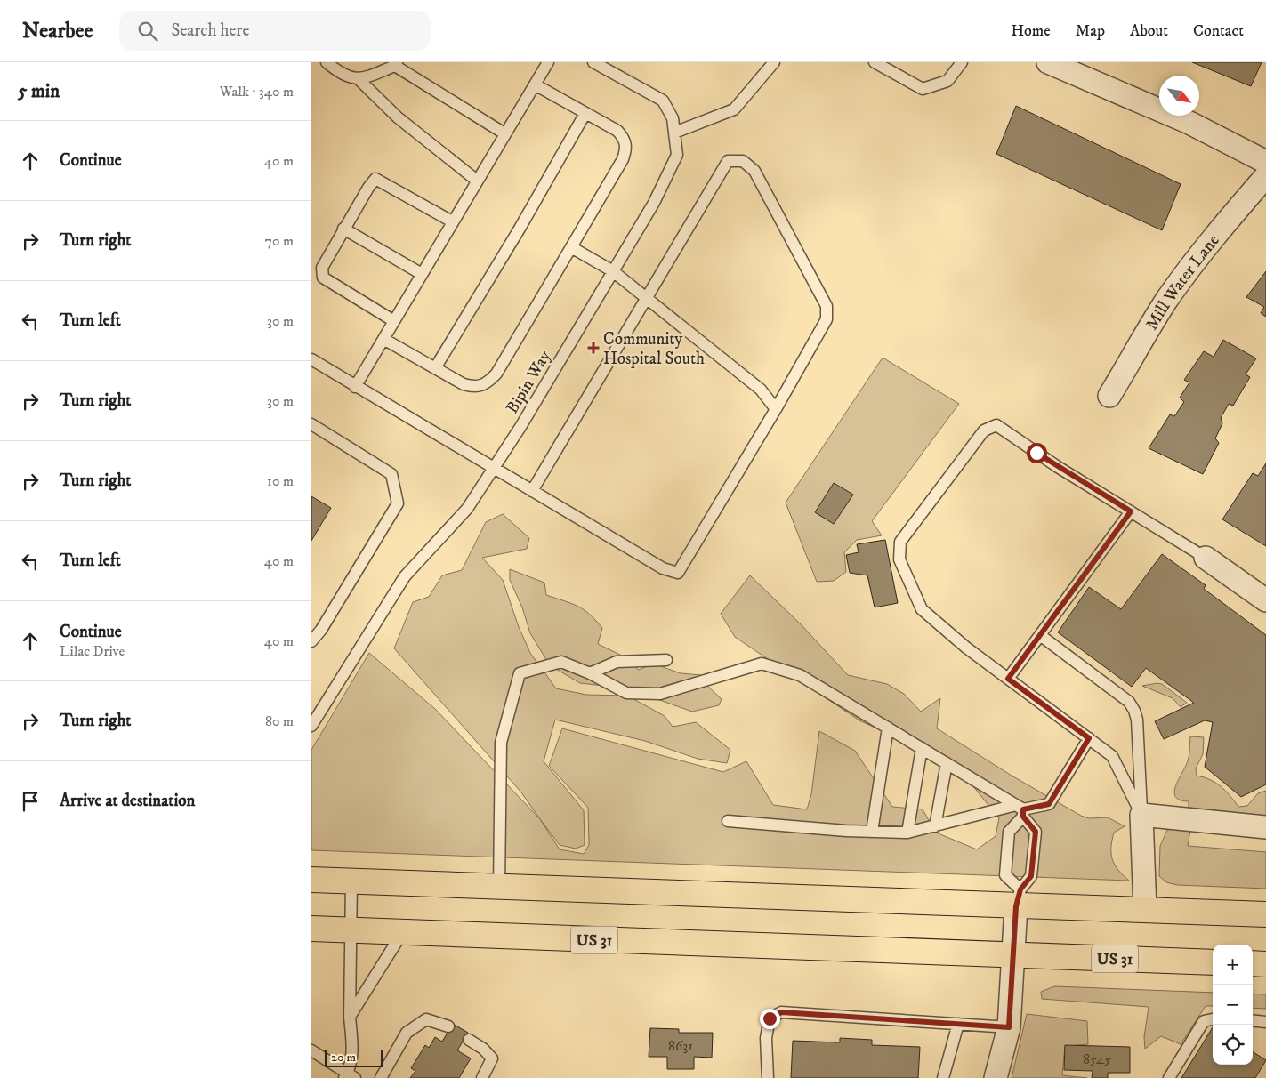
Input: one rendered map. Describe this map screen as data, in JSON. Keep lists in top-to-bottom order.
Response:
{
  "streets": {
    "main road": ["US 31"],
    "street": ["Mill Water Lane"],
    "lane": ["Bipin Way"]
  },
  "places": {
    "health": ["Community Hospital South"]
  },
  "house_numbers": ["8631", "8545"],
  "scale_bar": "20 m",
  "north": "bottom right",
  "page": {
    "header": "Nearbee",
    "search": "Search here",
    "nav": [
      "Home",
      "Map",
      "About",
      "Contact"
    ],
    "heading": ["5 min", "Walk · 340 m"],
    "list": [
      ["Continue", "40 m"],
      ["Turn right", "70 m"],
      ["Turn left", "30 m"],
      ["Turn right", "30 m"],
      ["Turn right", "10 m"],
      ["Turn left", "40 m"],
      ["Continue", "Lilac Drive", "40 m"],
      ["Turn right", "80 m"],
      "Arrive at destination"
    ],
    "map_buttons": ["+", "−"],
    "scale": "20 m"
  }
}
